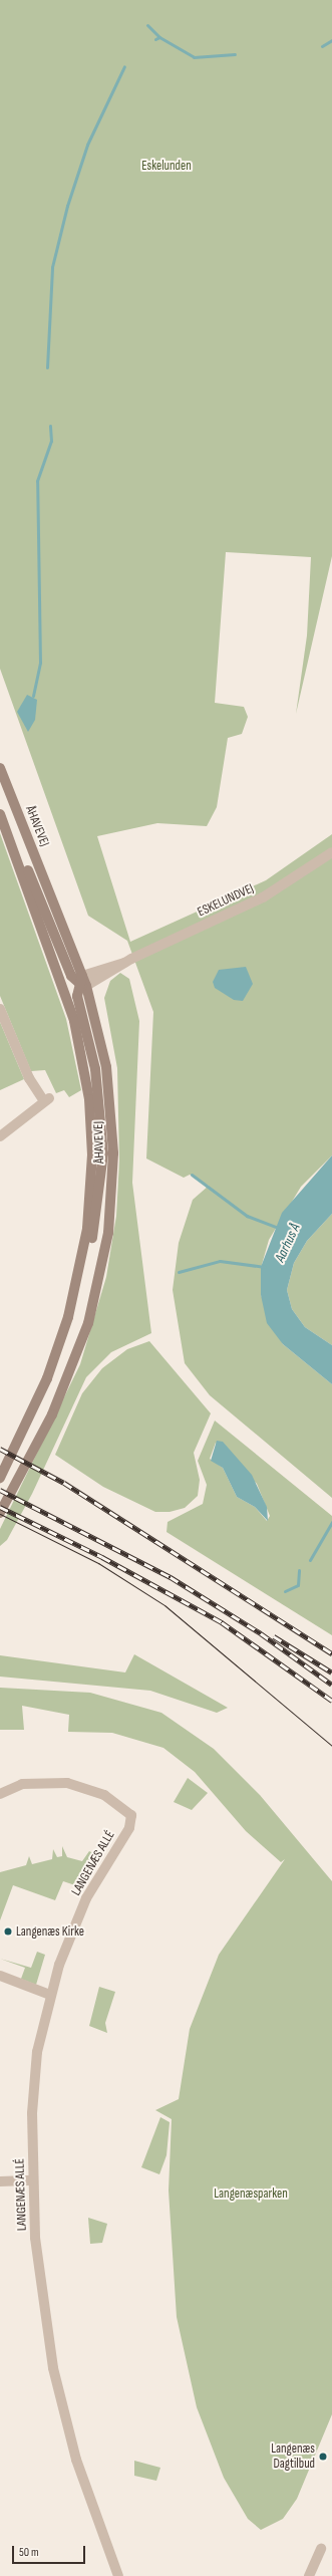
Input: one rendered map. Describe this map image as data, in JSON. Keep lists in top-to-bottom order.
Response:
{
  "streets": {
    "main road": ["ÅHAVEVEJ"],
    "street": ["ESKELUNDVEJ", "LANGENÆS ALLÉ"]
  },
  "crossings": [
    ["ÅHAVEVEJ", "ESKELUNDVEJ"]
  ],
  "water": ["Aarhus Å"],
  "parks": ["Eskelunden", "Langenæsparken"],
  "places": ["Langenæs Kirke", "Langenæs Dagtilbud"],
  "scale_bar": "50 m"
}
